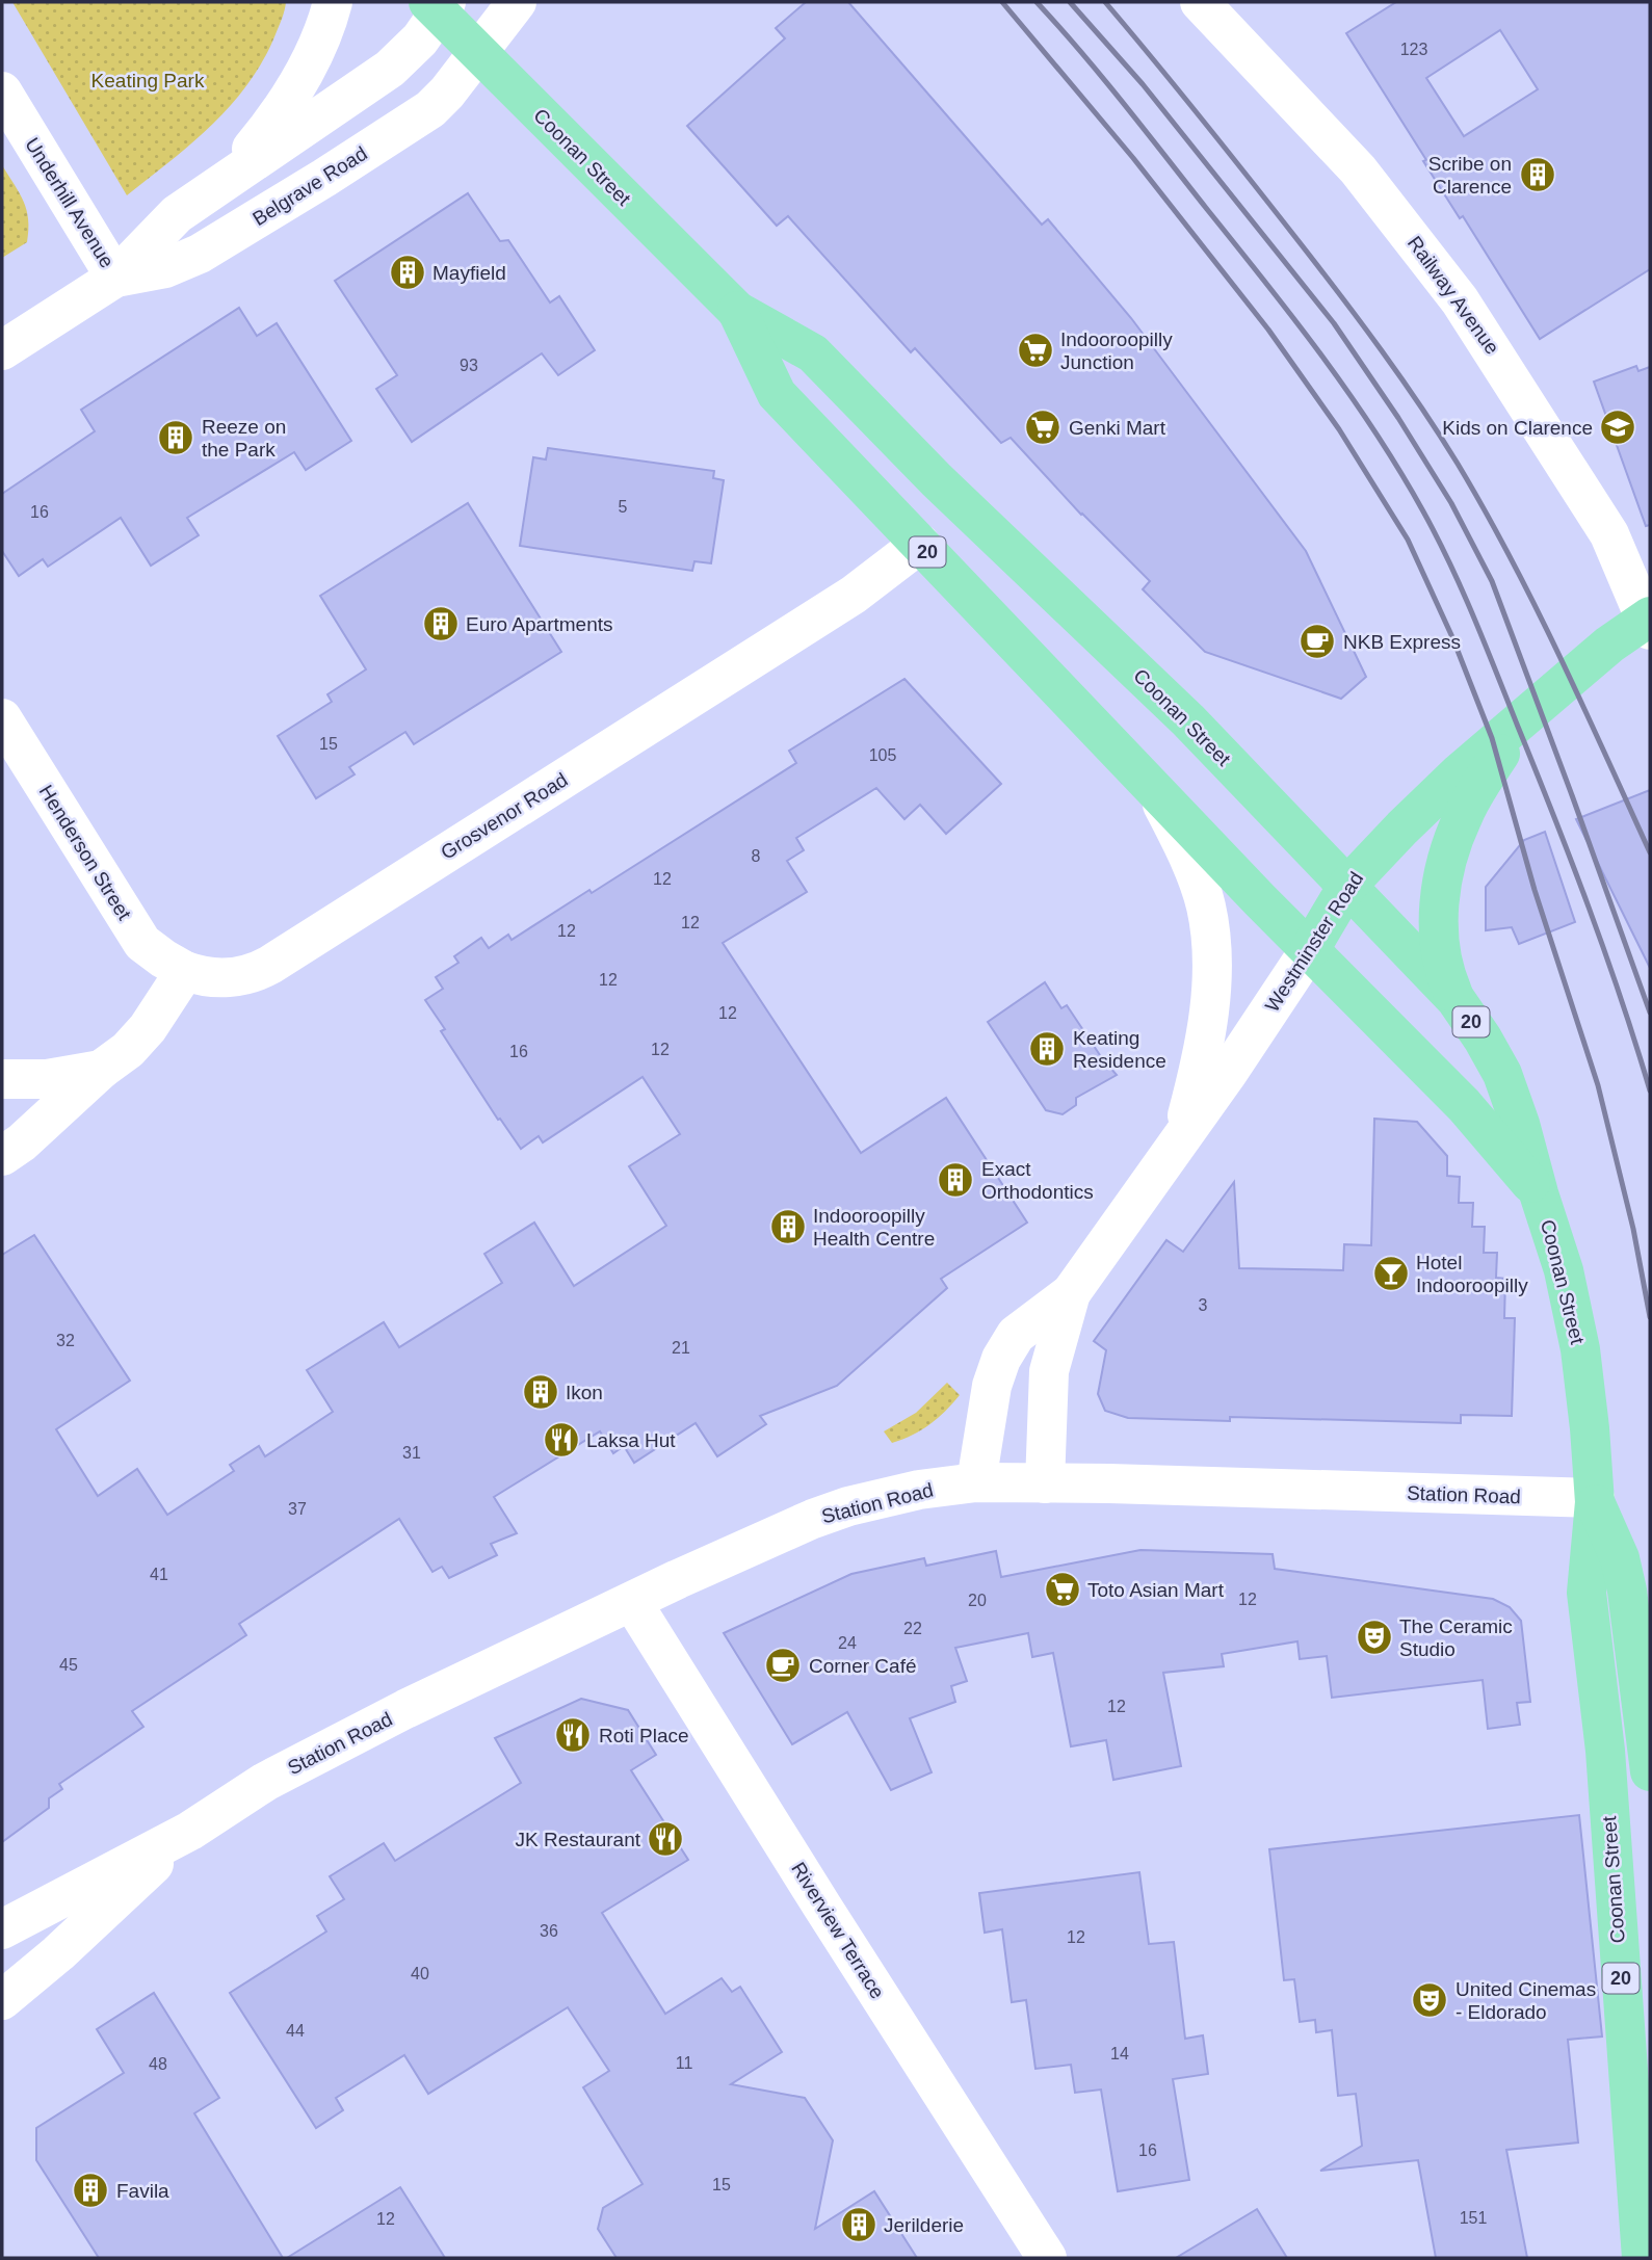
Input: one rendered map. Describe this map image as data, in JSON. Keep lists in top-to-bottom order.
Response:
{
  "streets": {
    "main road": ["Coonan Street", "20", "Westminster Road"],
    "street": [
      "Belgrave Road",
      "Underhill Avenue",
      "Railway Avenue",
      "Grosvenor Road",
      "Henderson Street",
      "Station Road",
      "Riverview Terrace"
    ]
  },
  "crossings": [
    ["Coonan Street", "Belgrave Road"],
    ["Coonan Street", "Grosvenor Road"],
    ["Coonan Street", "Westminster Road"],
    ["Coonan Street", "Station Road"],
    ["Belgrave Road", "Underhill Avenue"],
    ["Grosvenor Road", "Henderson Street"],
    ["Westminster Road", "Station Road"],
    ["Station Road", "Riverview Terrace"]
  ],
  "parks": ["Keating Park"],
  "places": {
    "building": [
      "Scribe on Clarence",
      "Mayfield",
      "Reeze on the Park",
      "Euro Apartments",
      "Keating Residence",
      "Exact Orthodontics",
      "Indooroopilly Health Centre",
      "Ikon",
      "Favila",
      "Jerilderie"
    ],
    "supermarket": ["Indooroopilly Junction", "Genki Mart", "Toto Asian Mart"],
    "school or university": ["Kids on Clarence"],
    "cafe": ["NKB Express", "Corner Café"],
    "bar": ["Hotel Indooroopilly"],
    "restaurant": ["Laksa Hut", "Roti Place", "JK Restaurant"],
    "theatre": ["The Ceramic Studio", "United Cinemas - Eldorado"]
  },
  "house_numbers": [
    "123",
    "93",
    "5",
    "16",
    "15",
    "105",
    "8",
    "12",
    "12",
    "12",
    "12",
    "12",
    "12",
    "16",
    "3",
    "32",
    "21",
    "31",
    "37",
    "41",
    "12",
    "20",
    "22",
    "24",
    "45",
    "12",
    "36",
    "12",
    "40",
    "44",
    "14",
    "11",
    "48",
    "16",
    "15",
    "151",
    "12"
  ]
}
